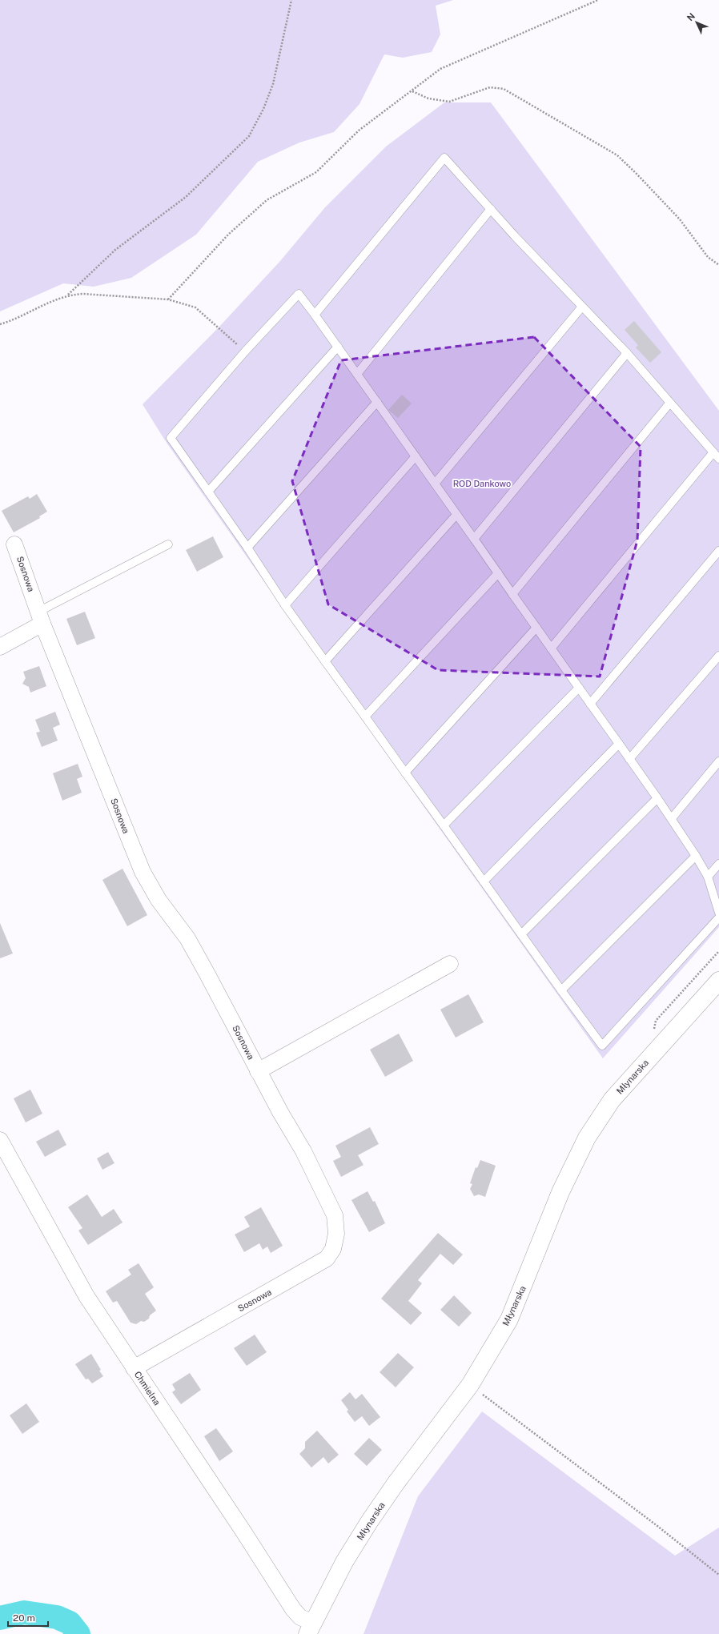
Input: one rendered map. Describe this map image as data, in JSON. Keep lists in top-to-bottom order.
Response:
{
  "streets": {
    "street": ["Sosnowa", "Młynarska", "Chmielna"]
  },
  "crossings": [
    ["Sosnowa", "Chmielna"],
    ["Młynarska", "Chmielna"]
  ],
  "parks": ["ROD Dankowo"],
  "scale_bar": "20 m",
  "north": "top left"
}
